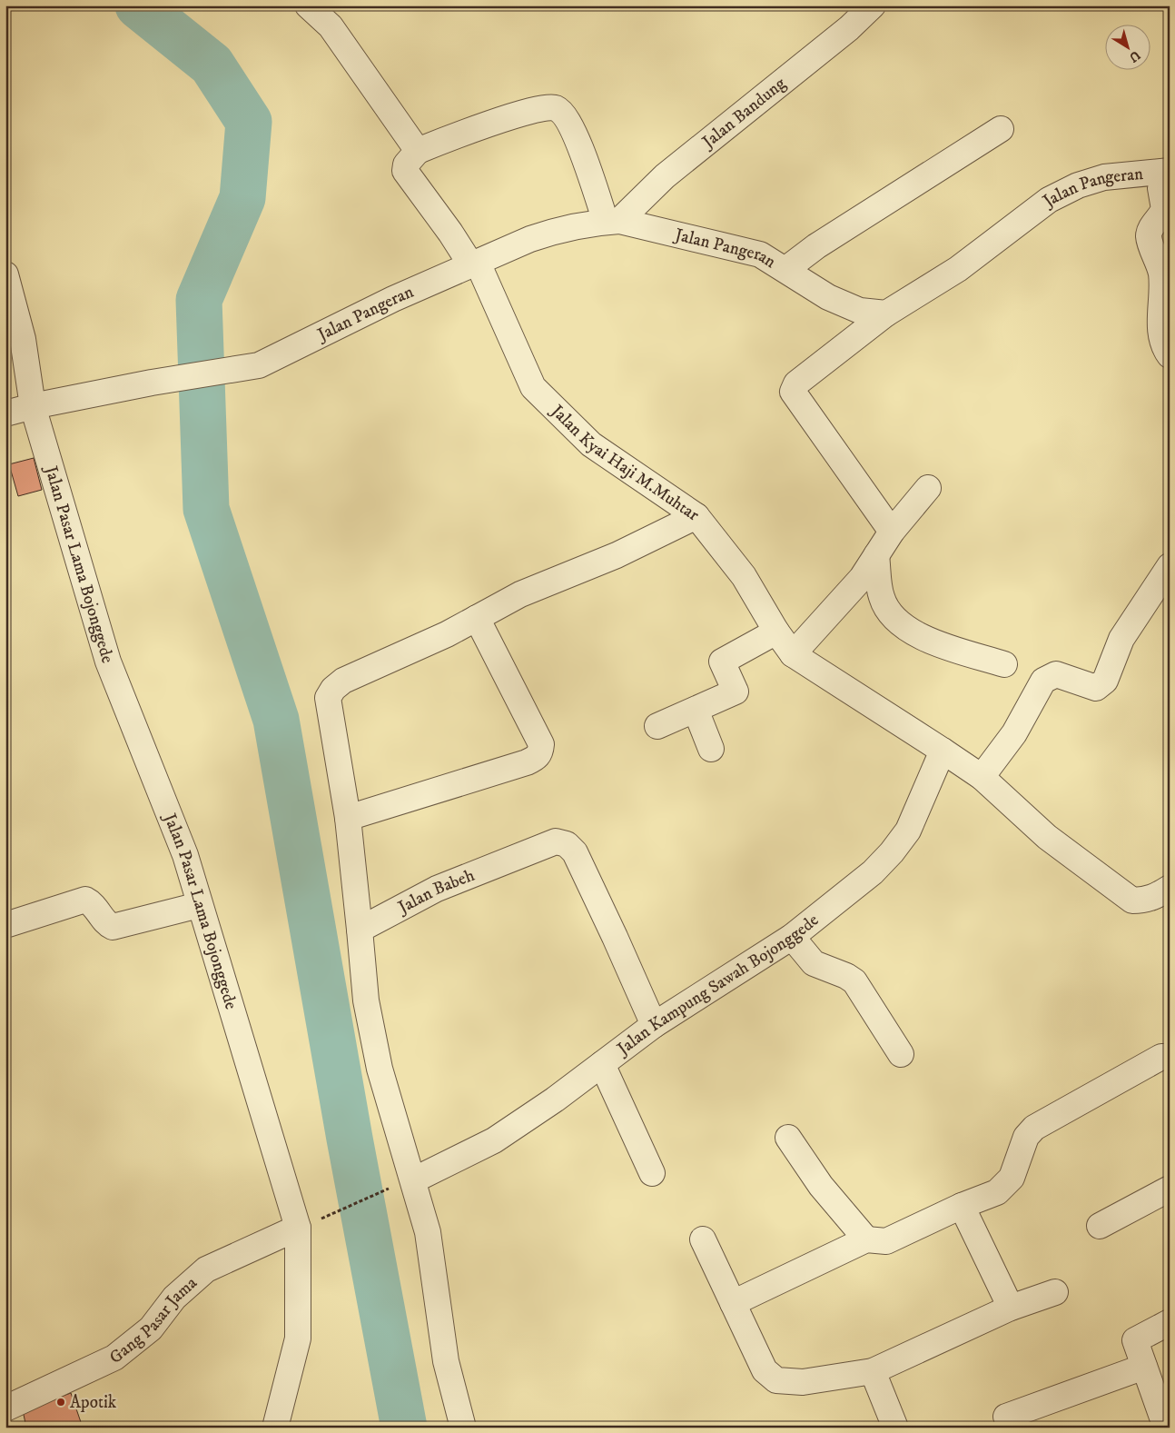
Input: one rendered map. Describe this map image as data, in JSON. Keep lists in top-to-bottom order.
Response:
{
  "streets": {
    "street": [
      "Jalan Bandung",
      "Jalan Pangeran",
      "Jalan Kyai Haji M.Muhtar",
      "Jalan Pasar Lama Bojonggede",
      "Jalan Babeh",
      "Jalan Kampung Sawah Bojonggede",
      "Gang Pasar Jama"
    ]
  },
  "crossings": [
    ["Jalan Bandung", "Jalan Pangeran"],
    ["Jalan Pangeran", "Jalan Kyai Haji M.Muhtar"],
    ["Jalan Pangeran", "Jalan Pasar Lama Bojonggede"],
    ["Jalan Kyai Haji M.Muhtar", "Jalan Kampung Sawah Bojonggede"],
    ["Jalan Pasar Lama Bojonggede", "Gang Pasar Jama"],
    ["Jalan Babeh", "Jalan Kampung Sawah Bojonggede"]
  ],
  "places": ["Apotik"],
  "north": "bottom right"
}
